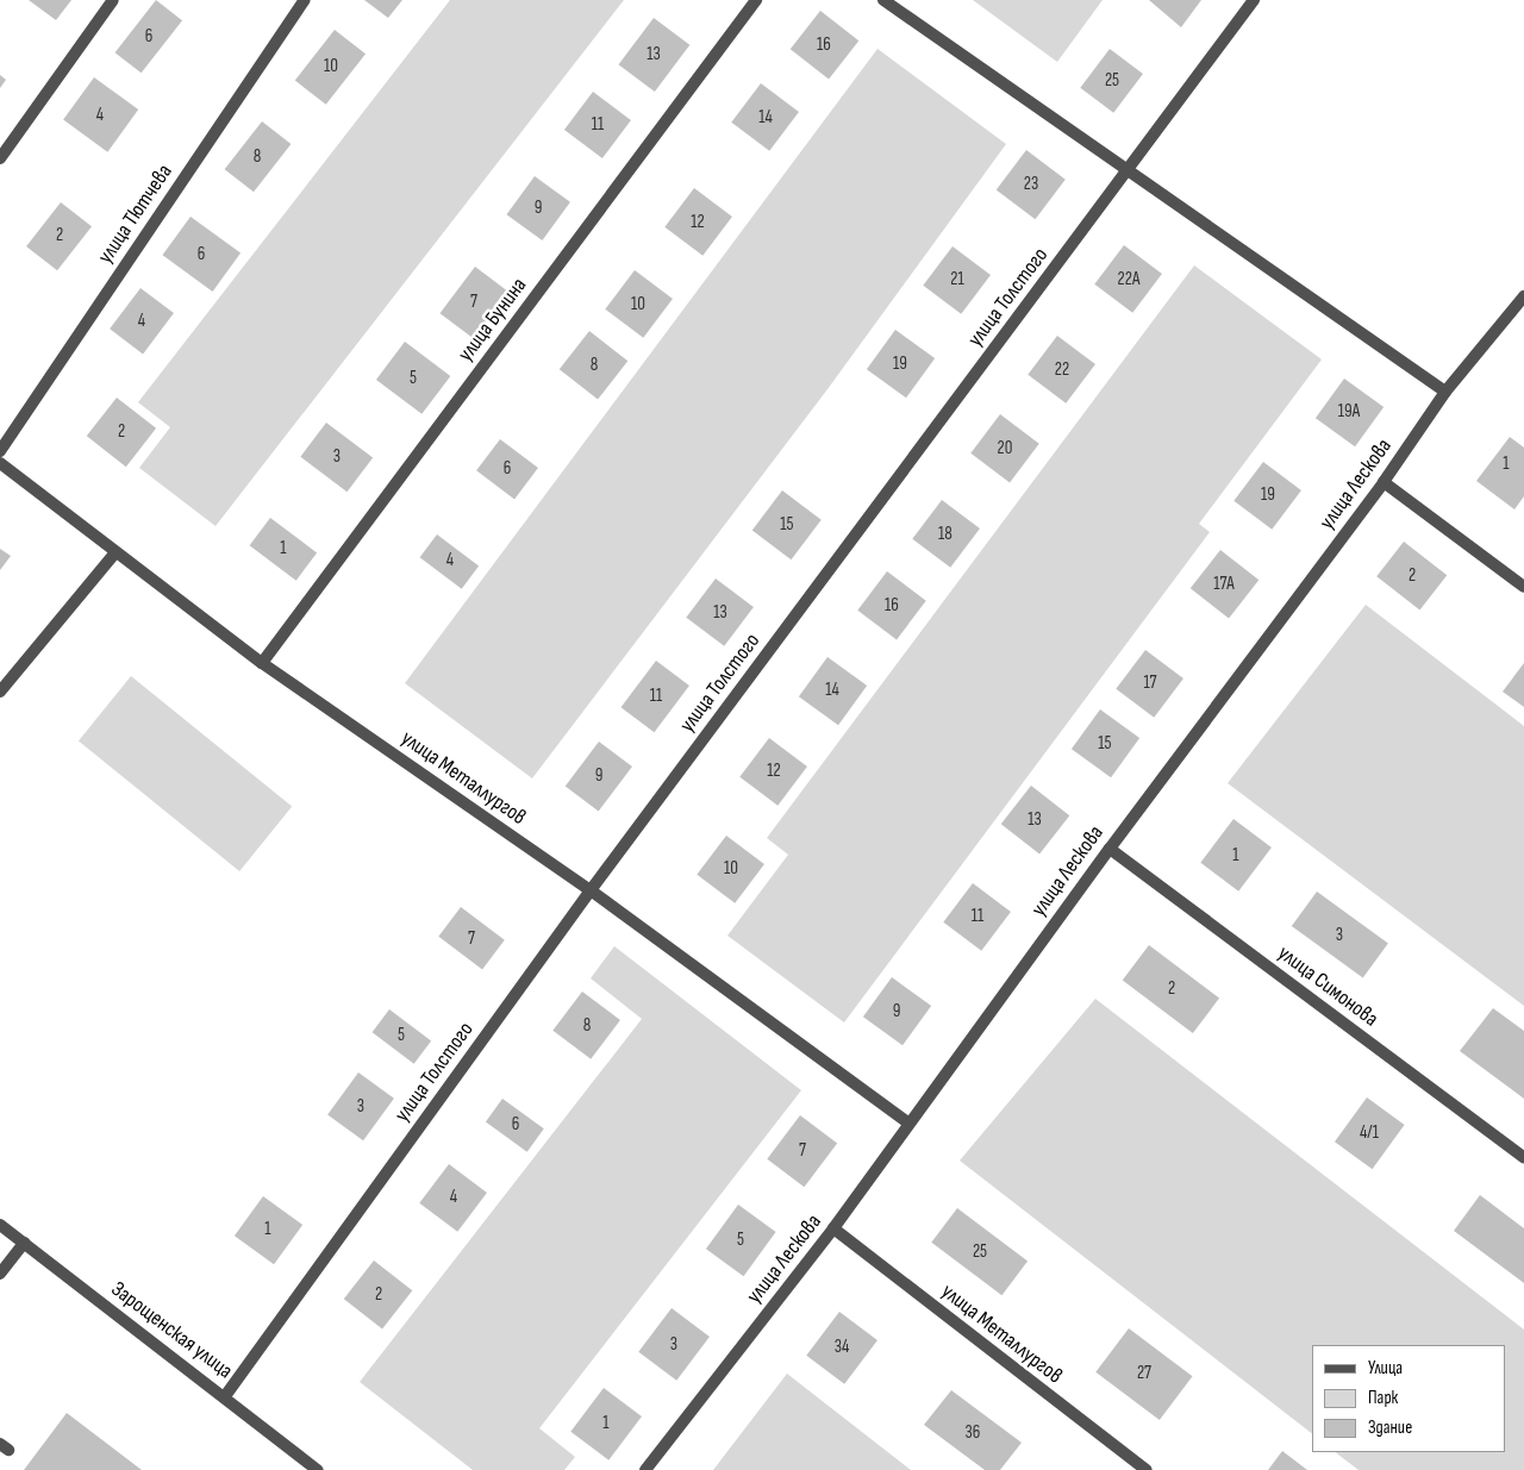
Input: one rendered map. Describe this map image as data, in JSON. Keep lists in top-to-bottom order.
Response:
{
  "streets": {
    "street": [
      "улица Тютчева",
      "улица Толстого",
      "улица Бунина",
      "улица Лескова",
      "улица Металлургов",
      "улица Симонова",
      "Зарощенская улица"
    ]
  },
  "crossings": [
    ["улица Толстого", "улица Металлургов"],
    ["улица Толстого", "Зарощенская улица"],
    ["улица Бунина", "улица Металлургов"],
    ["улица Лескова", "улица Металлургов"],
    ["улица Лескова", "улица Симонова"]
  ],
  "house_numbers": [
    "6",
    "16",
    "13",
    "10",
    "25",
    "4",
    "14",
    "11",
    "8",
    "23",
    "9",
    "12",
    "2",
    "6",
    "21",
    "22А",
    "7",
    "10",
    "4",
    "19",
    "8",
    "22",
    "5",
    "19А",
    "2",
    "20",
    "3",
    "1",
    "6",
    "19",
    "15",
    "18",
    "1",
    "4",
    "2",
    "17А",
    "16",
    "13",
    "17",
    "14",
    "11",
    "15",
    "12",
    "9",
    "13",
    "1",
    "10",
    "11",
    "3",
    "7",
    "2",
    "9",
    "8",
    "5",
    "3",
    "6",
    "4/1",
    "7",
    "4",
    "1",
    "5",
    "25",
    "2",
    "3",
    "34",
    "27",
    "1",
    "36"
  ],
  "legend": ["Улица", "Парк", "Здание"]
}
